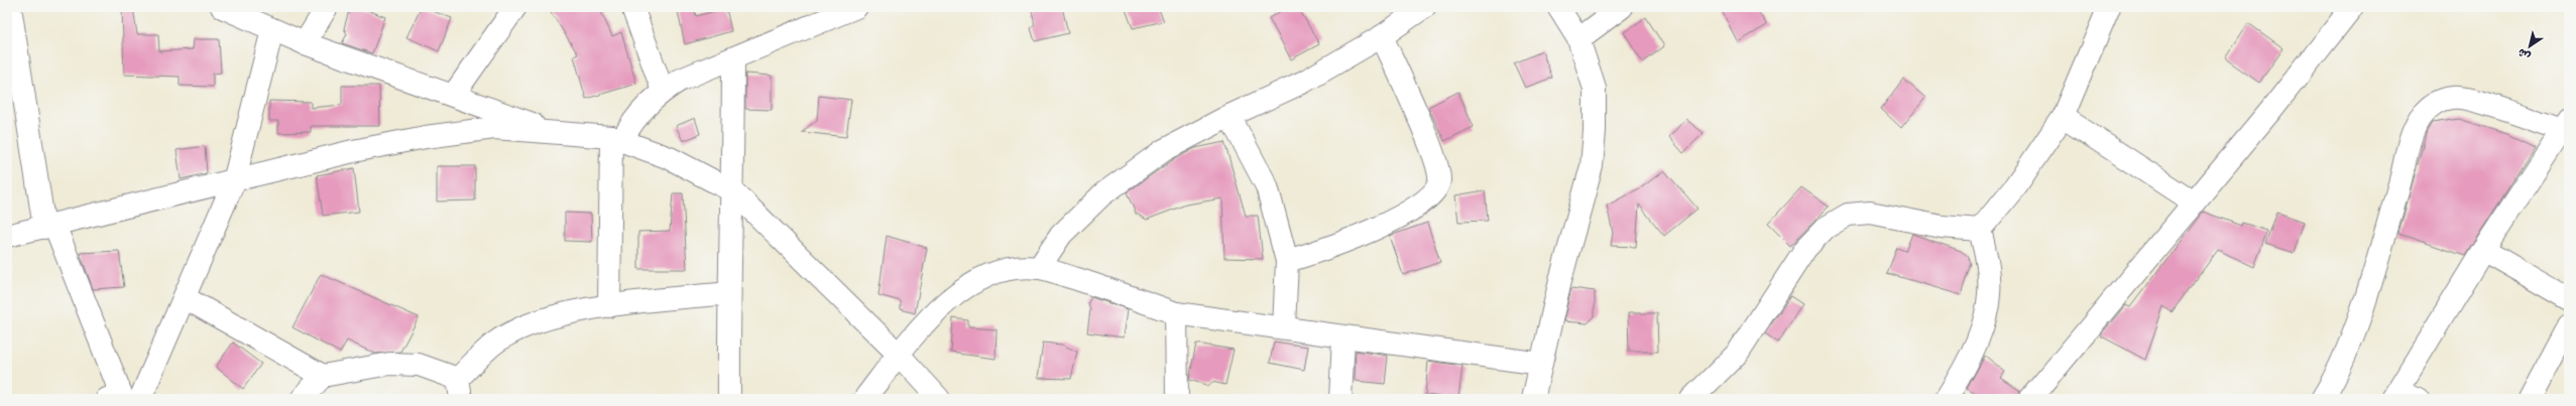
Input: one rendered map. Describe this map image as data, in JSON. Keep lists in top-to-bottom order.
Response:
{
  "north": "bottom left"
}
